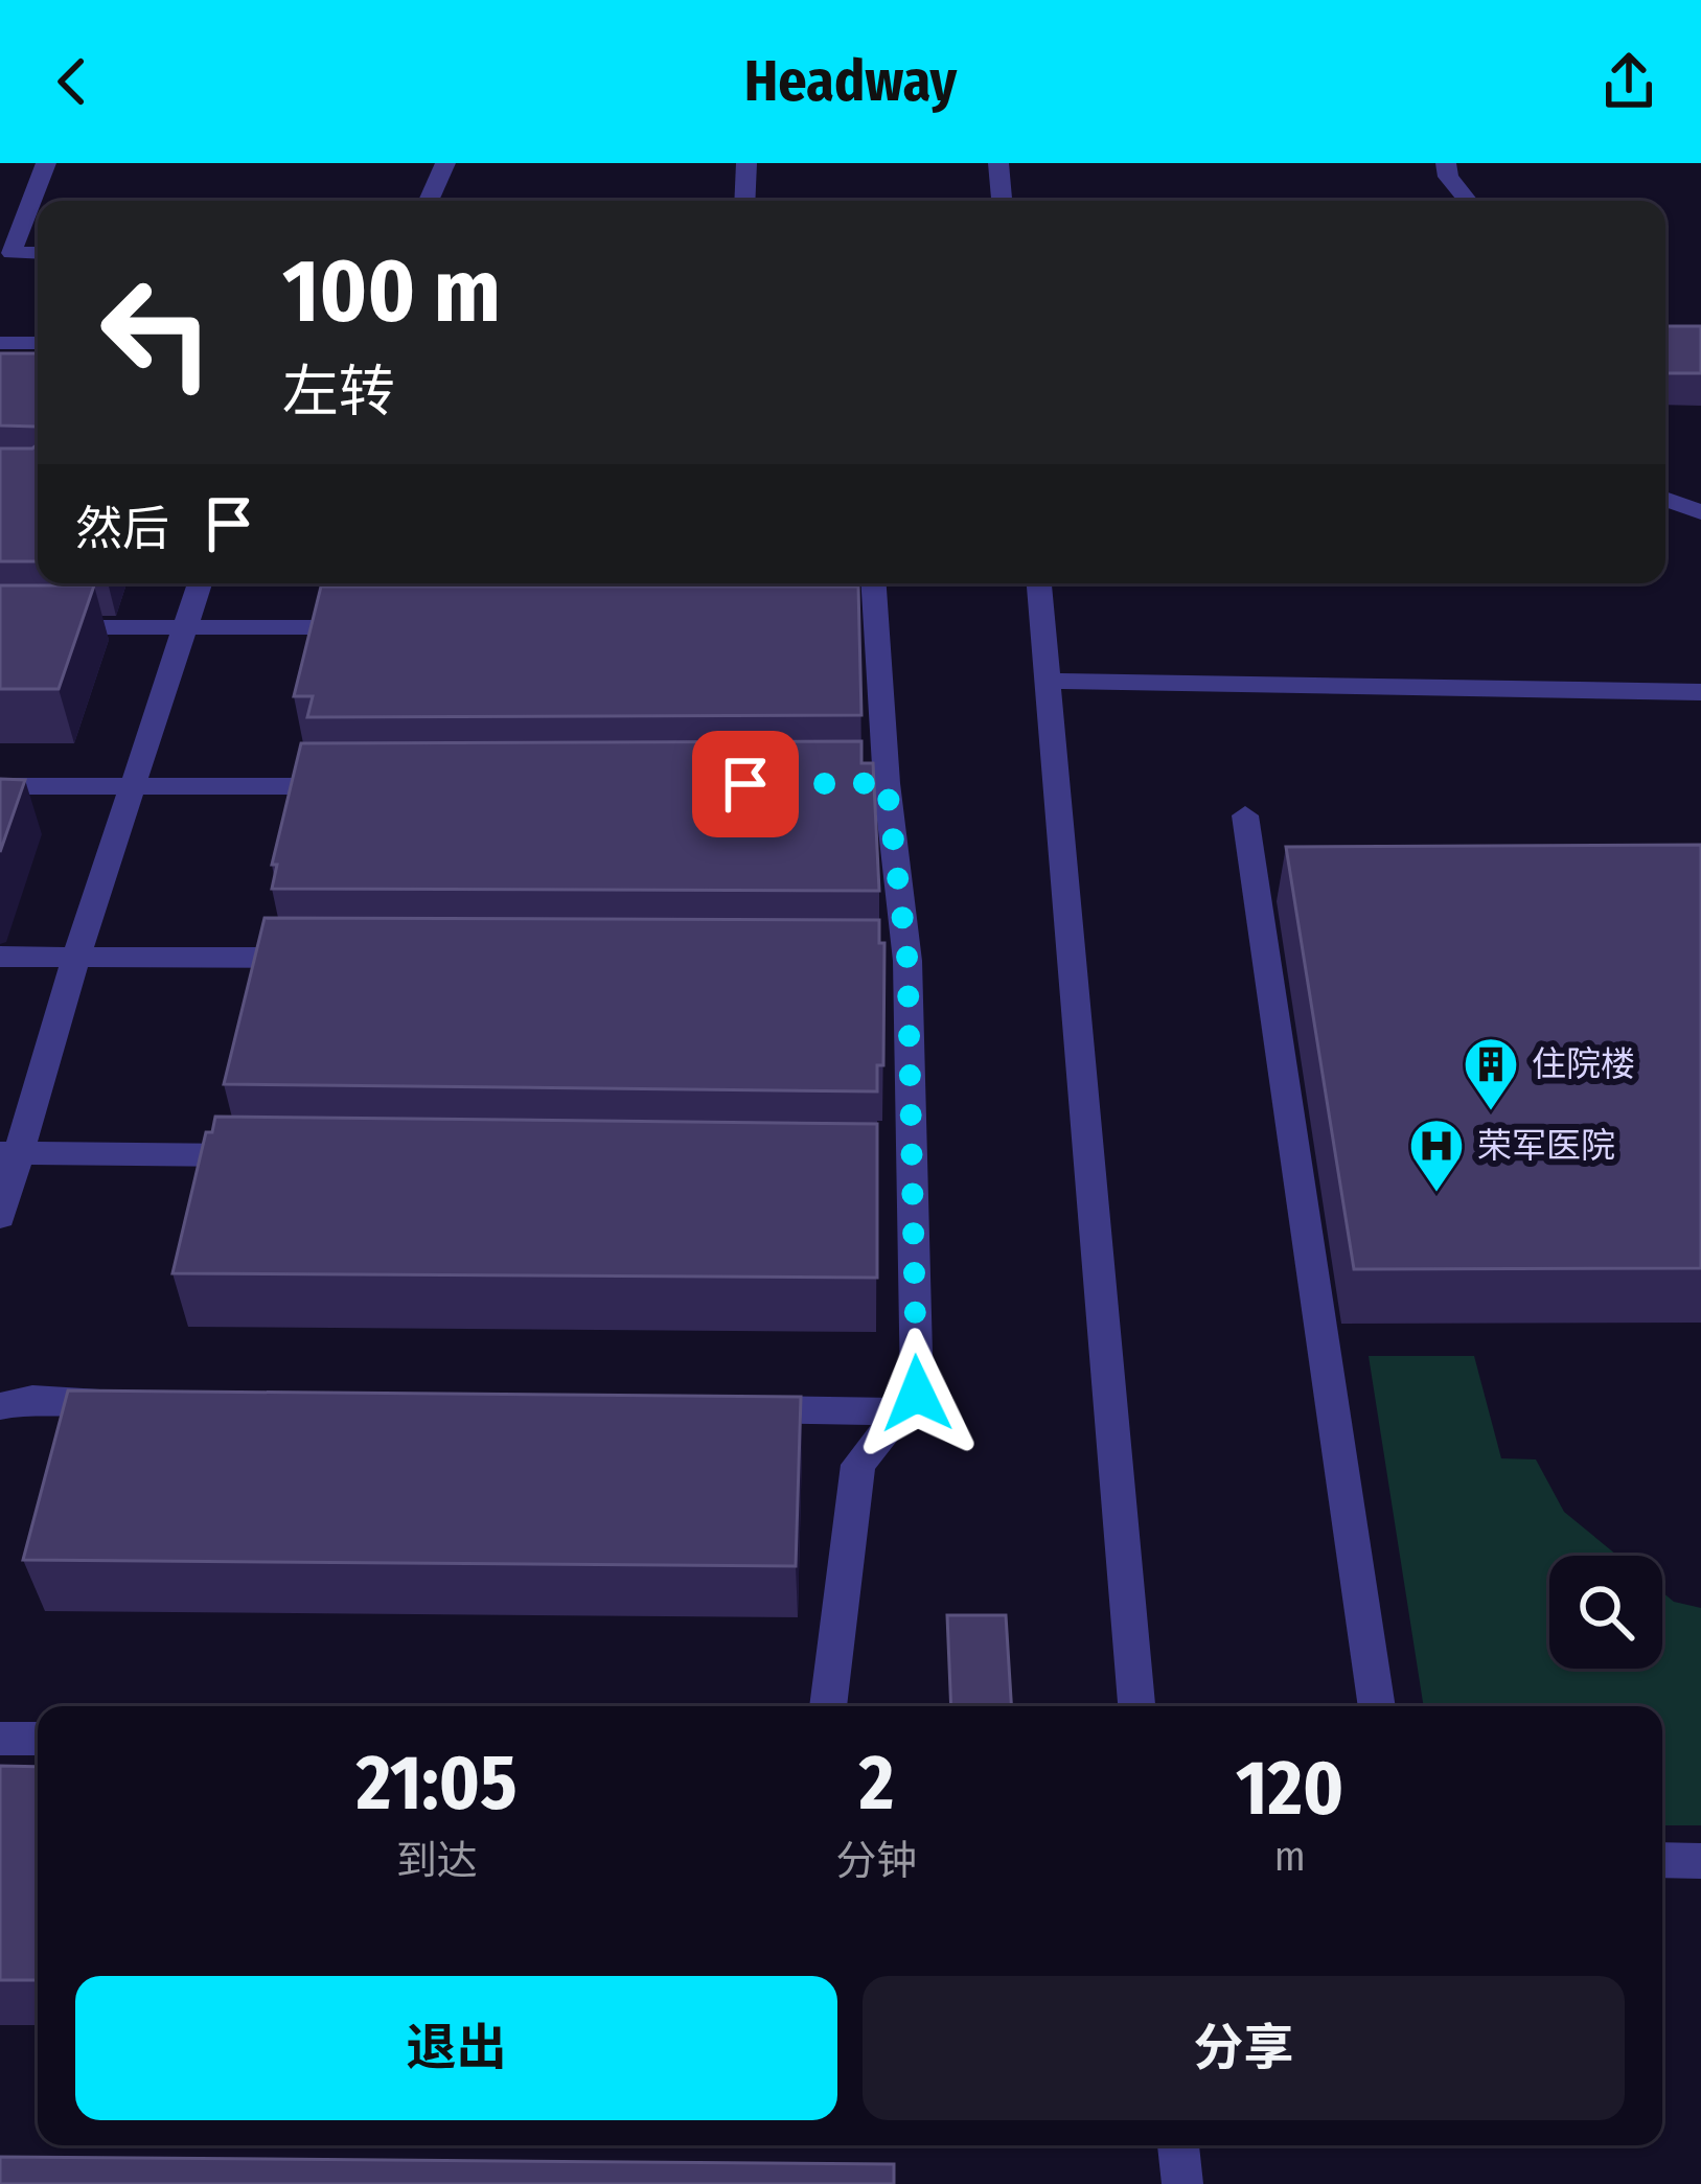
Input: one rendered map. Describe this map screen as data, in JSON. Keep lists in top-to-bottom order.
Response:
{
  "places": {
    "building": ["住院楼"],
    "hospital": ["荣军医院"]
  },
  "page": {
    "header": "Headway",
    "turn": ["100 m", "左转"],
    "then": "然后",
    "eta": [
      "21:05",
      "到达",
      "2",
      "分钟",
      "120",
      "m"
    ],
    "buttons": ["退出", "分享"]
  }
}
